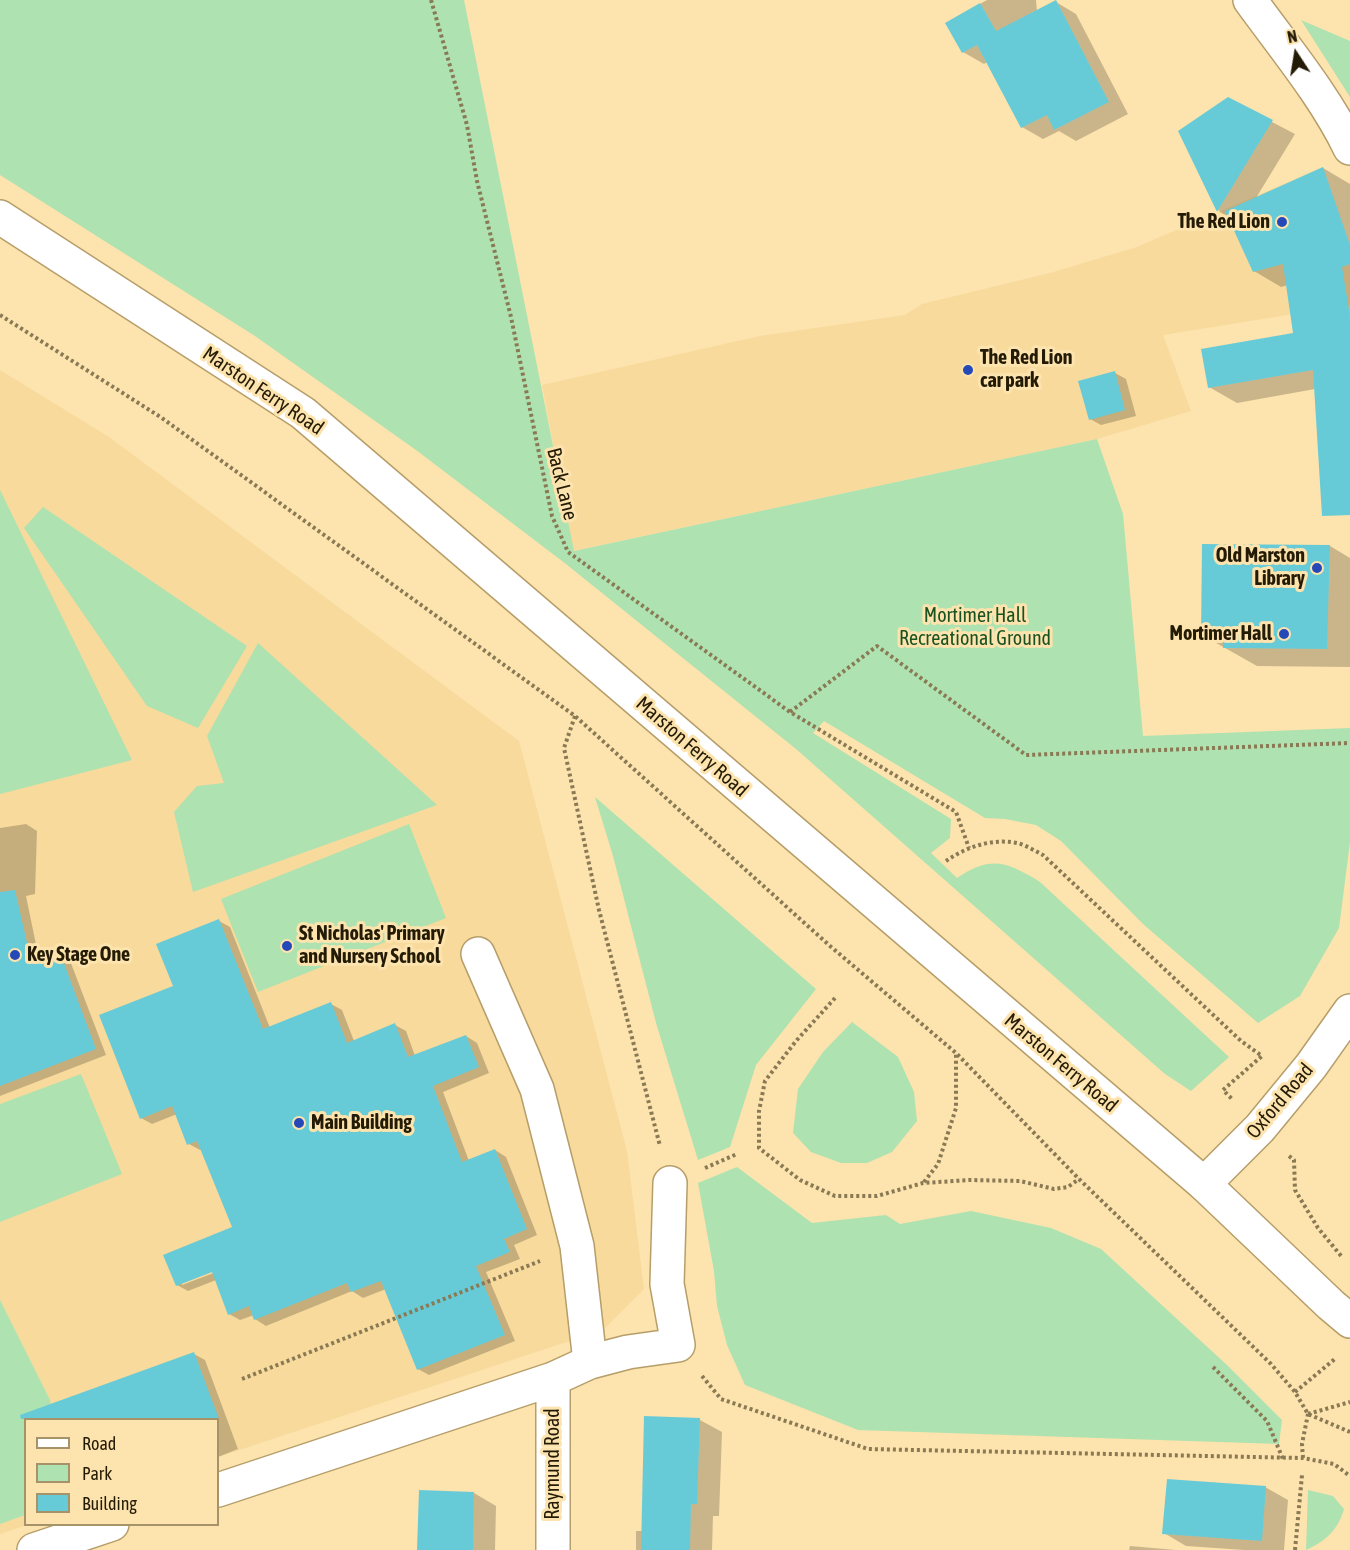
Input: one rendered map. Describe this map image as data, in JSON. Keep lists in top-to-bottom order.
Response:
{
  "streets": {
    "main road": ["Marston Ferry Road", "Oxford Road", "Raymund Road"],
    "path": ["Back Lane"]
  },
  "crossings": [
    ["Marston Ferry Road", "Oxford Road"]
  ],
  "parks": ["Mortimer Hall Recreational Ground"],
  "places": [
    "The Red Lion",
    "The Red Lion car park",
    "Old Marston Library",
    "Mortimer Hall",
    "St Nicholas' Primary and Nursery School",
    "Key Stage One",
    "Main Building"
  ],
  "legend": ["Road", "Park", "Building"],
  "north": "top"
}
